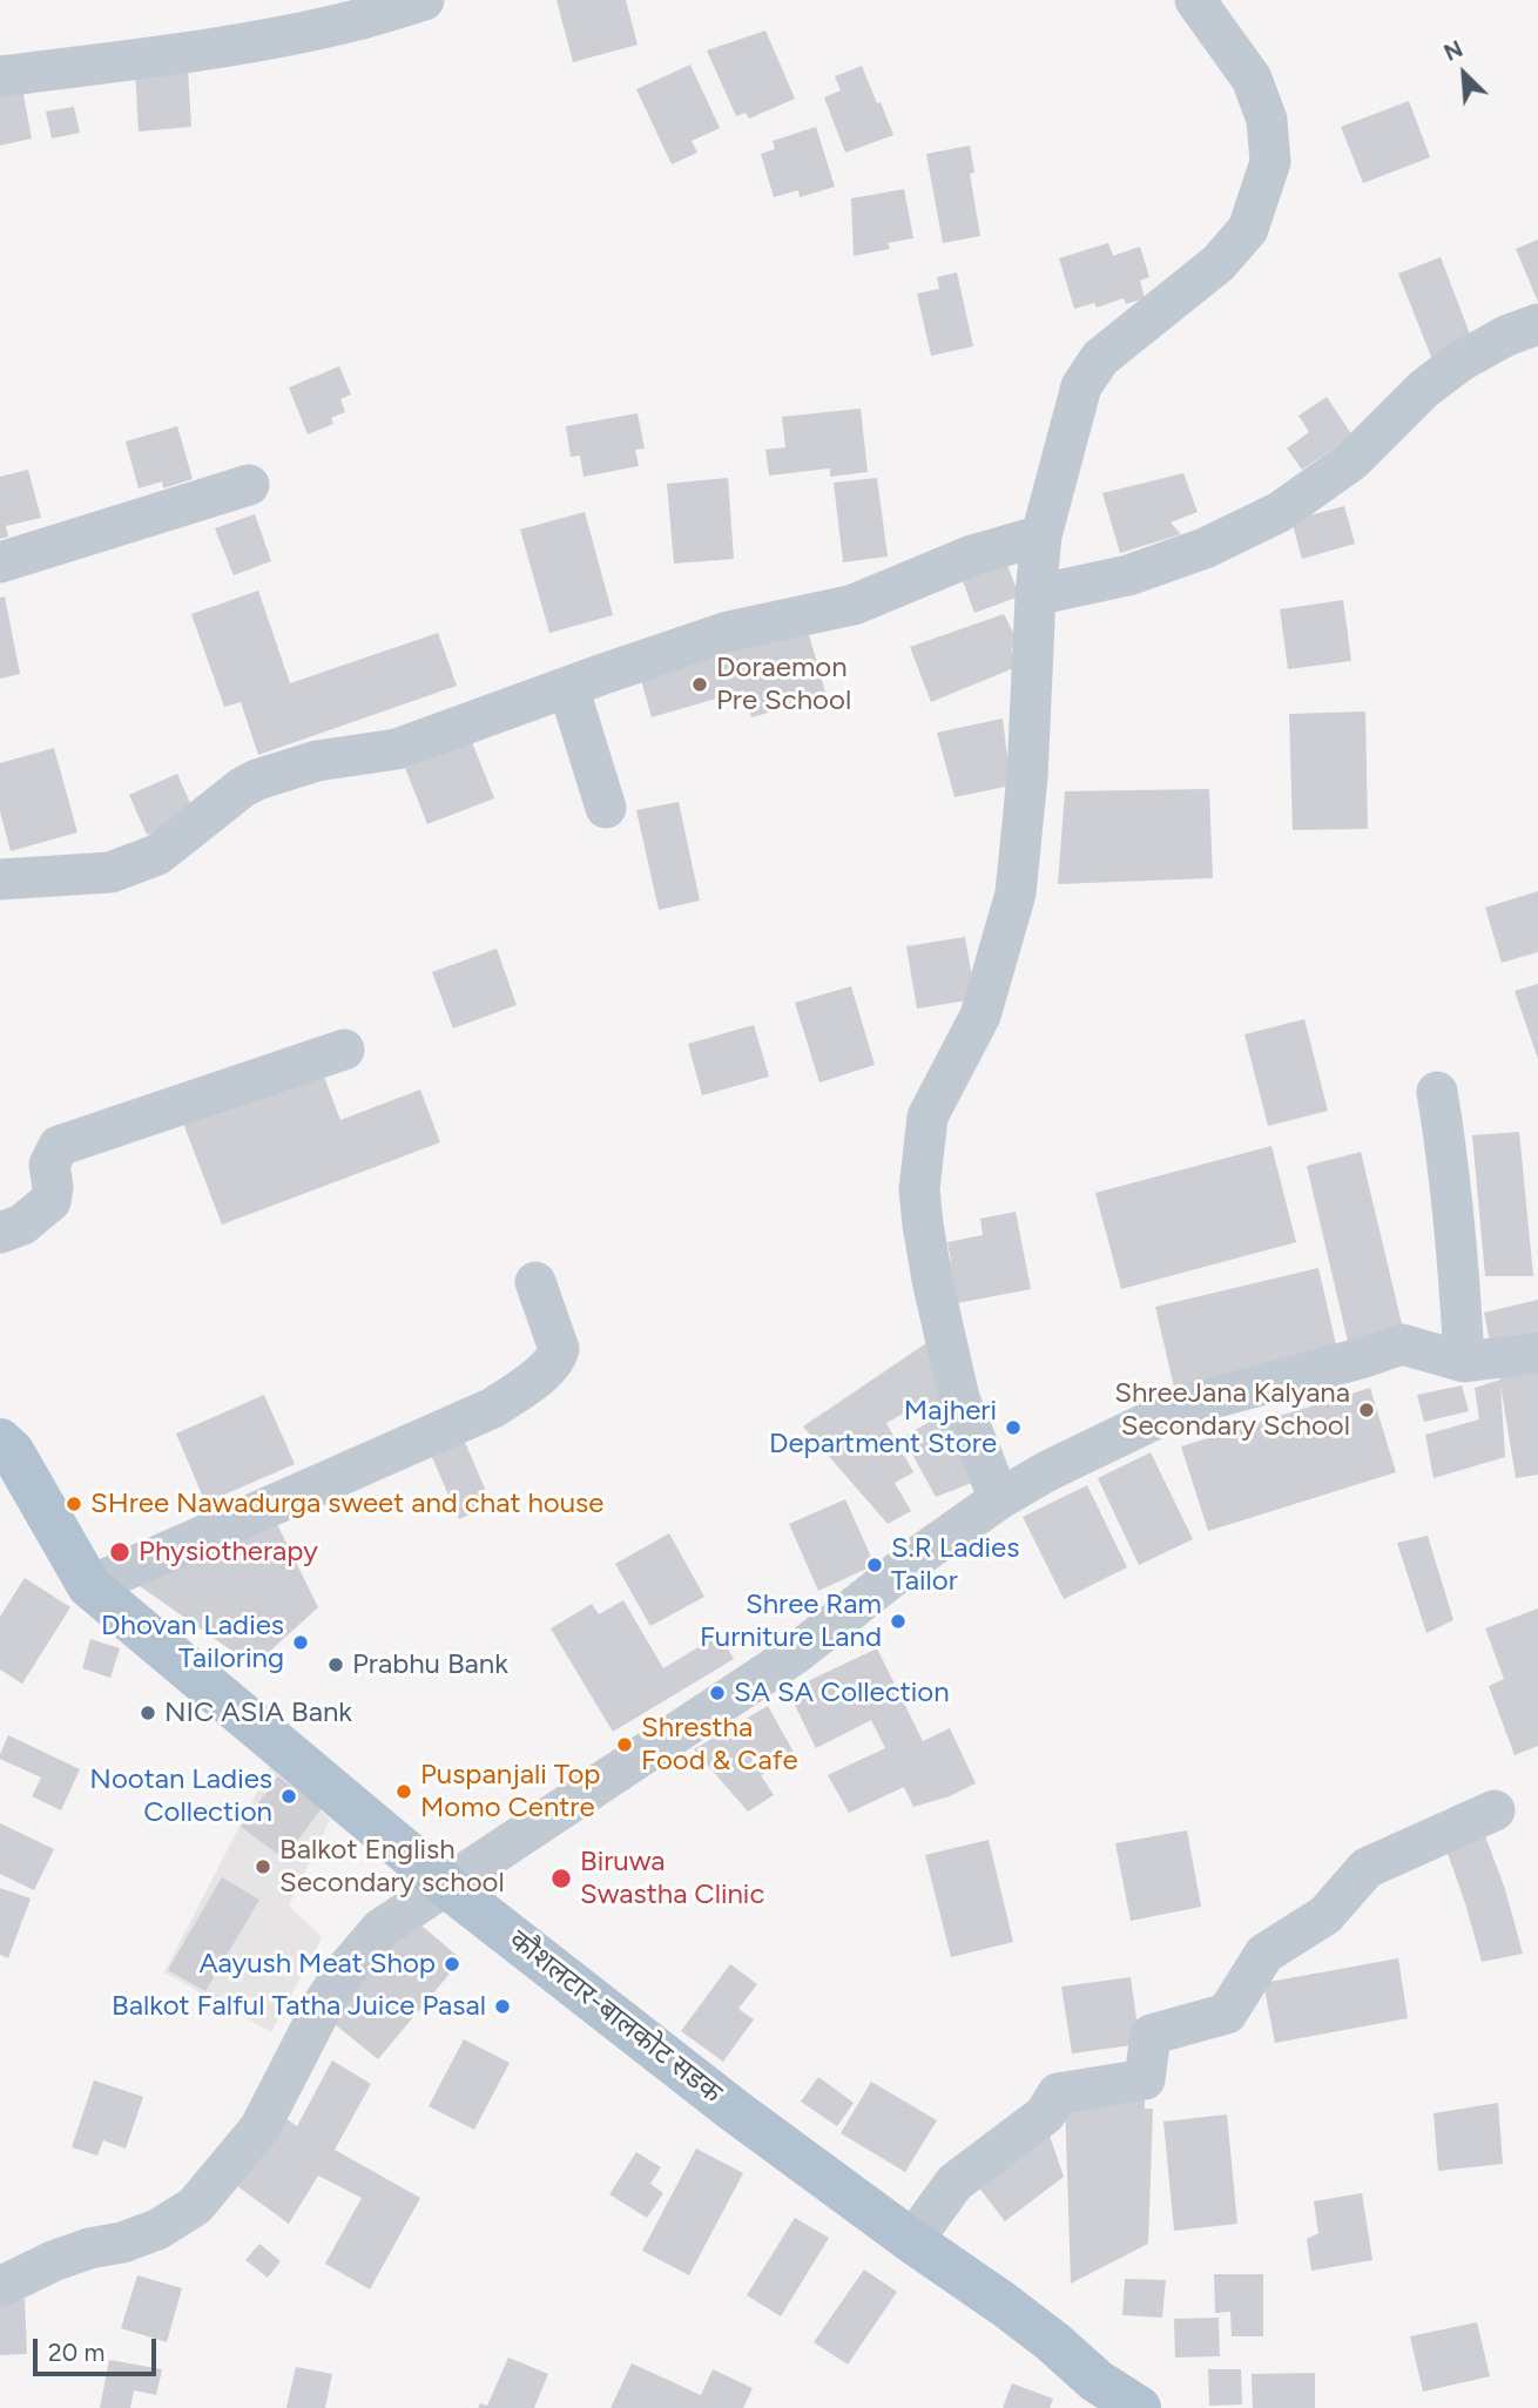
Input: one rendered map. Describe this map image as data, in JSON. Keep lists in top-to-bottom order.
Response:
{
  "streets": {
    "main road": ["कौशलटार-बालकोट सडक"]
  },
  "places": [
    "Doraemon Pre School",
    "ShreeJana Kalyana Secondary School",
    "Majheri Department Store",
    "SHree Nawadurga sweet and chat house",
    "Physiotherapy",
    "S.R Ladies Tailor",
    "Shree Ram Furniture Land",
    "Dhovan Ladies Tailoring",
    "Prabhu Bank",
    "SA SA Collection",
    "NIC ASIA Bank",
    "Shrestha Food & Cafe",
    "Puspanjali Top Momo Centre",
    "Nootan Ladies Collection",
    "Balkot English Secondary school",
    "Biruwa Swastha Clinic",
    "Aayush Meat Shop",
    "Balkot Falful Tatha Juice Pasal"
  ],
  "scale_bar": "20 m",
  "north": "top left"
}
